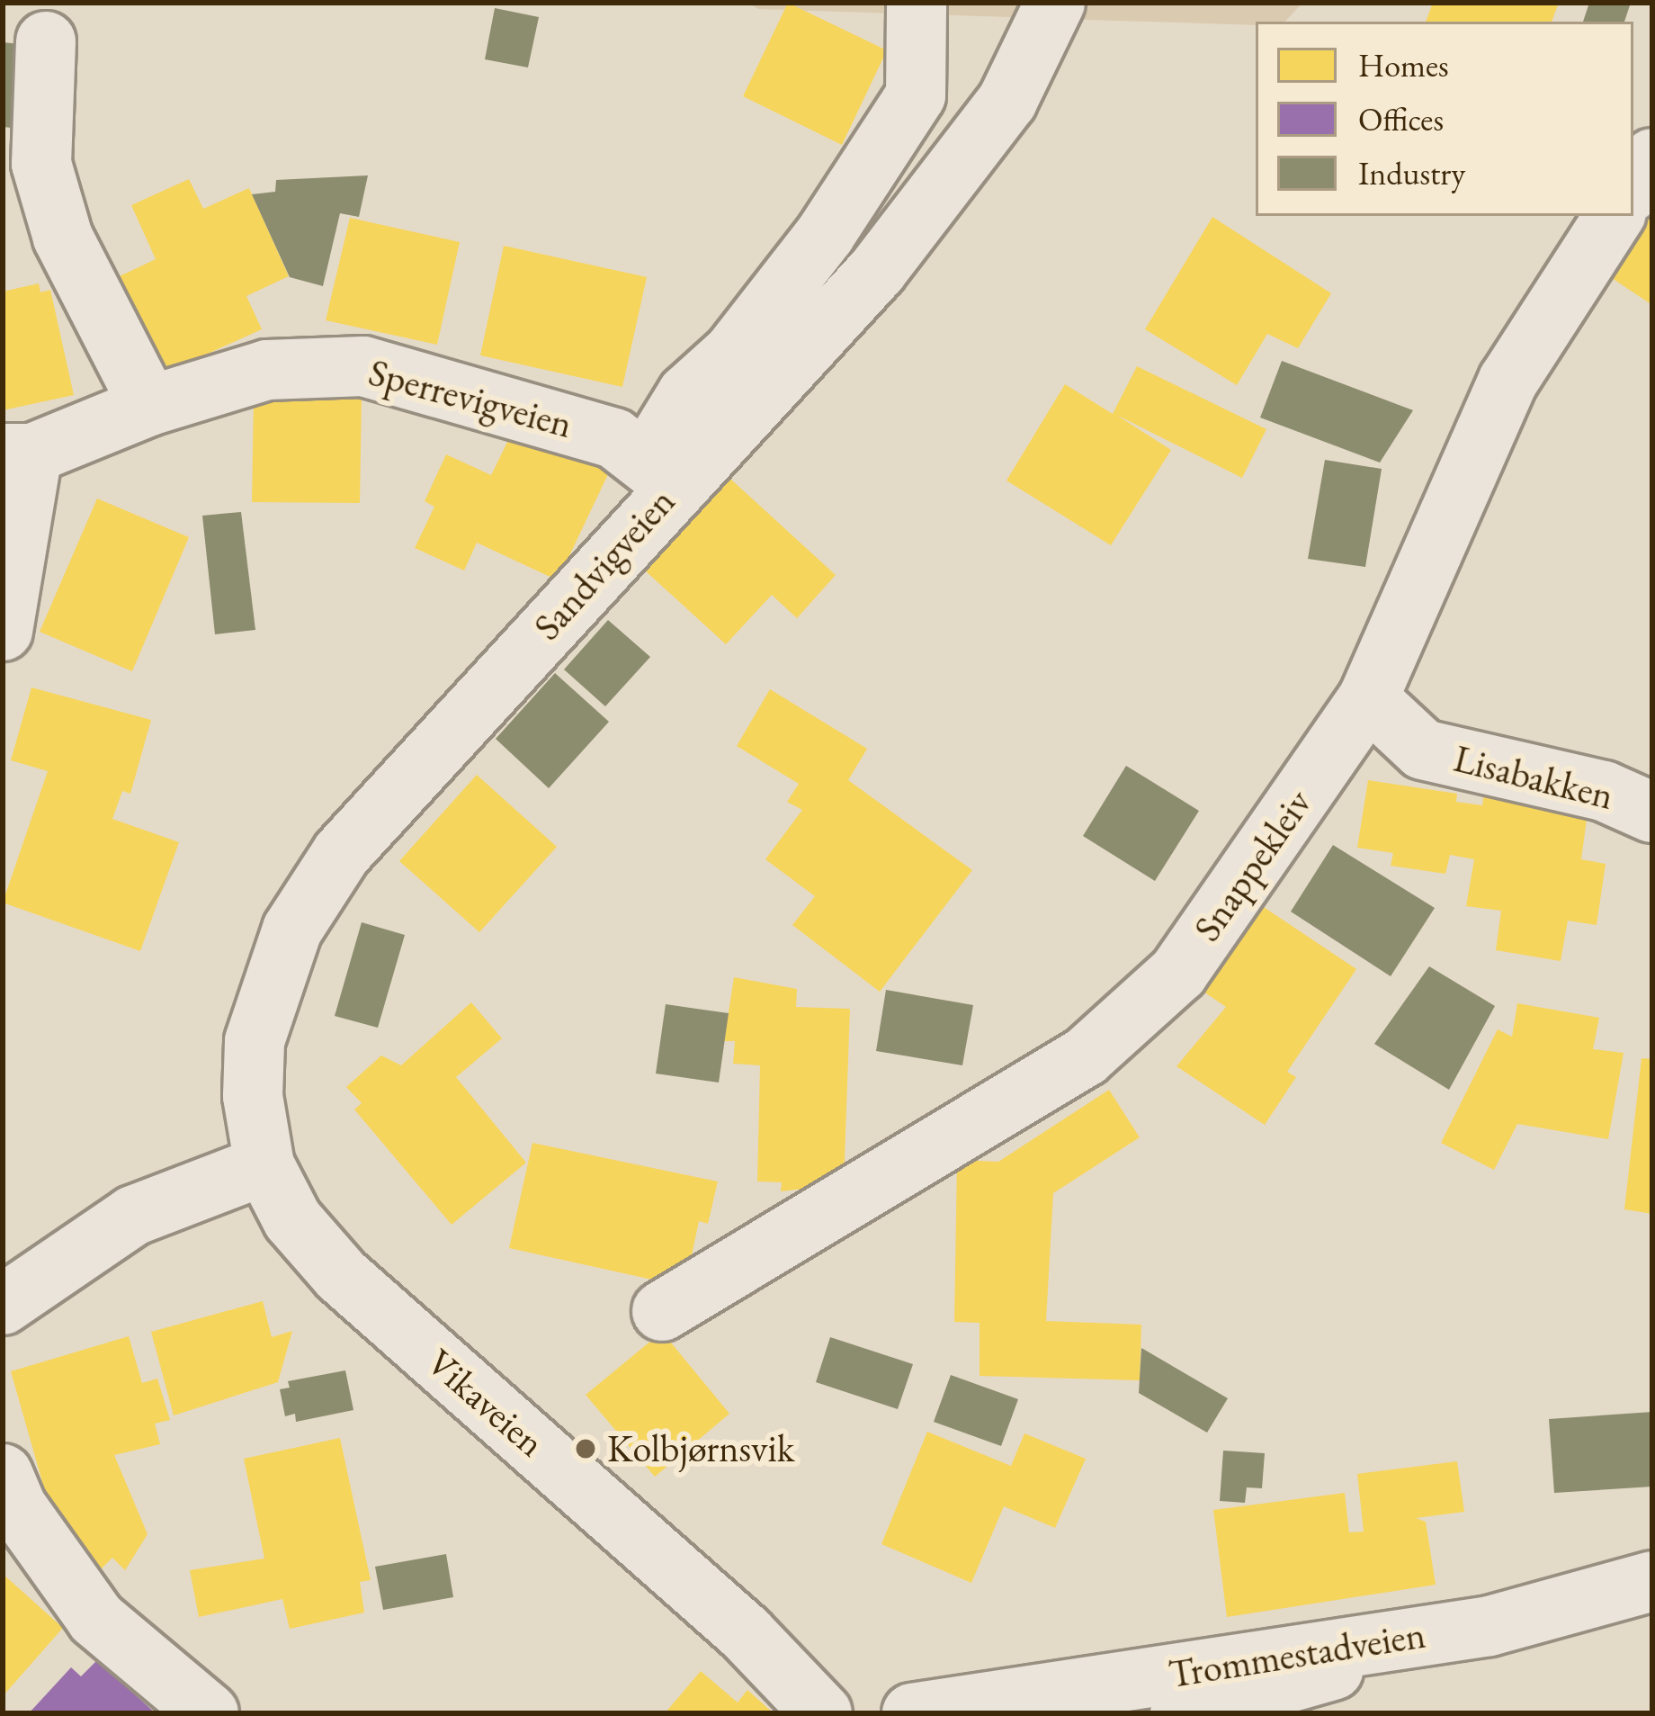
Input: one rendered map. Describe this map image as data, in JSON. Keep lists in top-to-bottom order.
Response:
{
  "streets": {
    "street": [
      "Sperrevigveien",
      "Sandvigveien",
      "Lisabakken",
      "Snappekleiv",
      "Vikaveien",
      "Trommestadveien"
    ]
  },
  "crossings": [
    ["Sperrevigveien", "Sandvigveien"],
    ["Sandvigveien", "Vikaveien"],
    ["Lisabakken", "Snappekleiv"]
  ],
  "places": ["Kolbjørnsvik"],
  "legend": ["Homes", "Offices", "Industry"]
}
